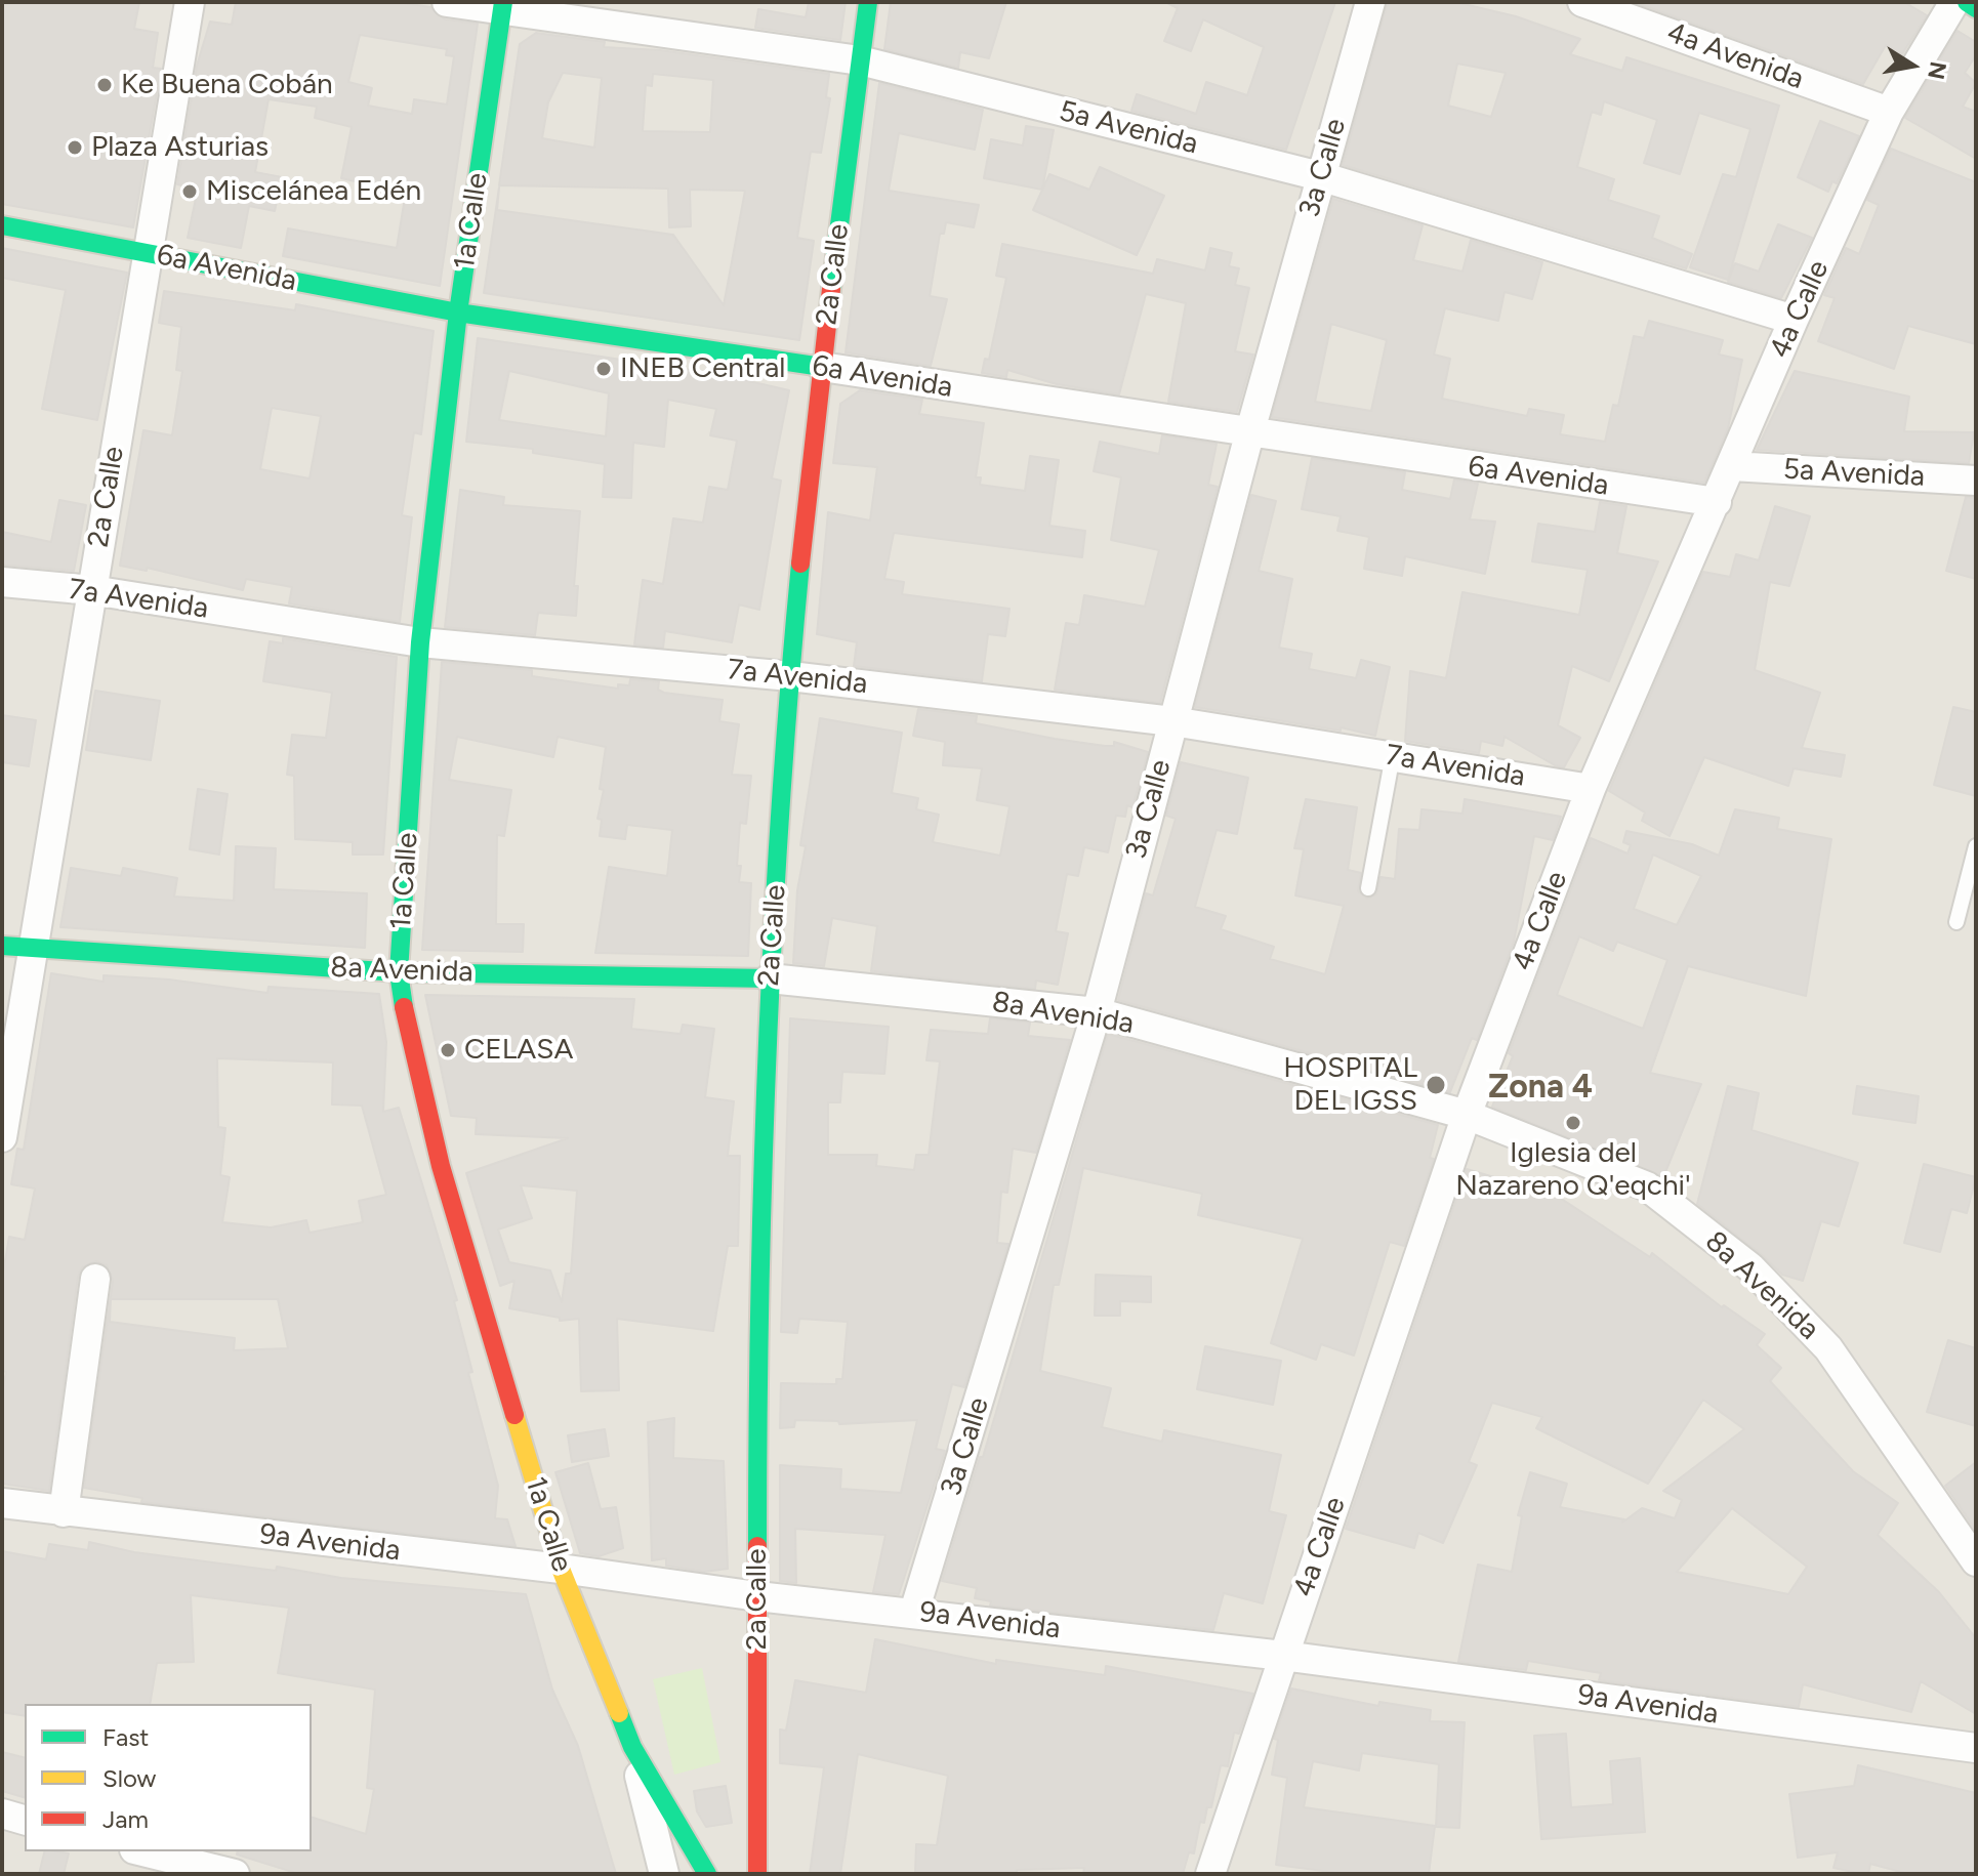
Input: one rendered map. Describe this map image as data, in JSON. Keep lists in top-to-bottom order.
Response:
{
  "streets": {
    "main road": [
      "1a Calle",
      "6a Avenida",
      "2a Calle",
      "8a Avenida"
    ],
    "street": [
      "4a Avenida",
      "5a Avenida",
      "3a Calle",
      "4a Calle",
      "7a Avenida",
      "9a Avenida"
    ]
  },
  "crossings": [
    ["4a Avenida", "4a Calle"],
    ["5a Avenida", "3a Calle"],
    ["5a Avenida", "1a Calle"],
    ["5a Avenida", "2a Calle"],
    ["5a Avenida", "4a Calle"],
    ["3a Calle", "6a Avenida"],
    ["3a Calle", "7a Avenida"],
    ["3a Calle", "8a Avenida"],
    ["3a Calle", "9a Avenida"],
    ["1a Calle", "6a Avenida"],
    ["1a Calle", "7a Avenida"],
    ["1a Calle", "8a Avenida"],
    ["1a Calle", "9a Avenida"],
    ["6a Avenida", "2a Calle"],
    ["6a Avenida", "4a Calle"],
    ["2a Calle", "7a Avenida"],
    ["2a Calle", "8a Avenida"],
    ["2a Calle", "9a Avenida"],
    ["4a Calle", "7a Avenida"],
    ["4a Calle", "8a Avenida"],
    ["4a Calle", "9a Avenida"]
  ],
  "districts": ["Zona 4"],
  "places": [
    "Ke Buena Cobán",
    "Plaza Asturias",
    "Miscelánea Edén",
    "INEB Central",
    "CELASA",
    "HOSPITAL DEL IGSS",
    "Iglesia del Nazareno Q'eqchi'"
  ],
  "legend": ["Fast", "Slow", "Jam"],
  "north": "right"
}
